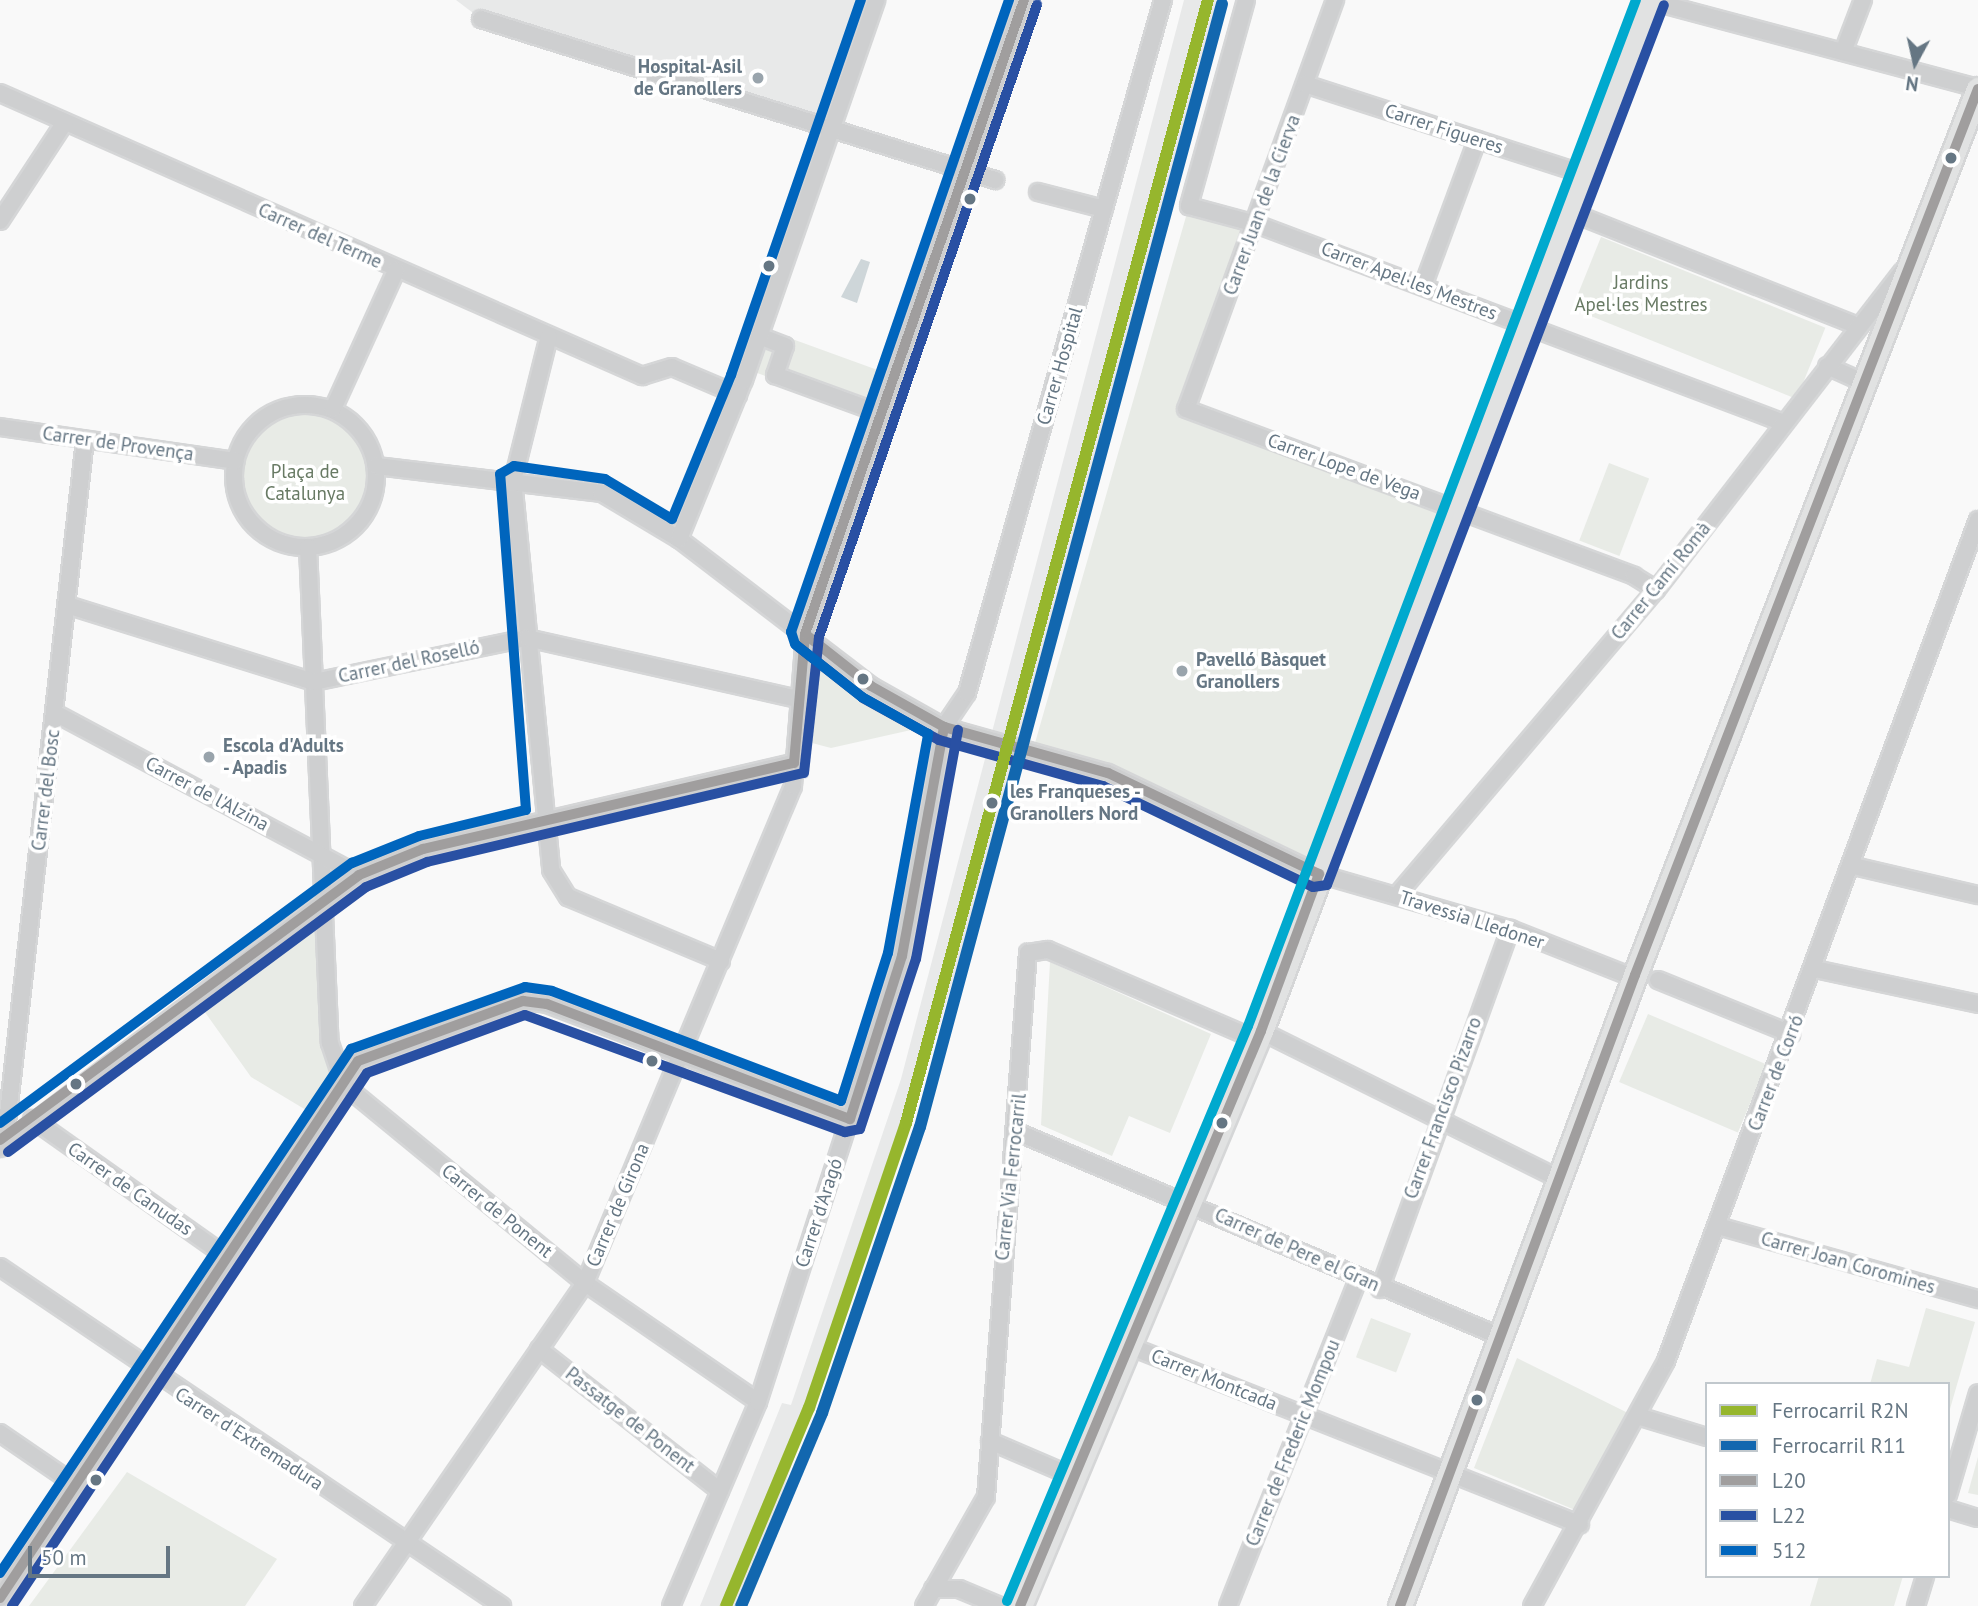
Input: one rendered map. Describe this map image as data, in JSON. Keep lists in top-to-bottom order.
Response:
{
  "streets": {
    "street": [
      "Carrer Figueres",
      "Carrer Juan de la Cierva",
      "Carrer del Terme",
      "Carrer Apel·les Mestres",
      "Carrer Hospital",
      "Carrer de Provença",
      "Carrer Lope de Vega",
      "Carrer Camí Romà",
      "Carrer del Roselló",
      "Carrer del Bosc",
      "Carrer de l'Alzina",
      "Travessia Lledoner",
      "Carrer de Corró",
      "Carrer Francisco Pizarro",
      "Carrer Via Ferrocarril",
      "Carrer de Canudas",
      "Carrer de Girona",
      "Carrer de Ponent",
      "Carrer d'Aragó",
      "Carrer de Pere el Gran",
      "Carrer Joan Coromines",
      "Carrer Montcada",
      "Passatge de Ponent",
      "Carrer d'Extremadura",
      "Carrer de Frederic Mompou"
    ]
  },
  "crossings": [
    ["Carrer Figueres", "Carrer Juan de la Cierva"],
    ["Carrer Juan de la Cierva", "Carrer Apel·les Mestres"],
    ["Carrer Juan de la Cierva", "Carrer Lope de Vega"],
    ["Carrer Apel·les Mestres", "Carrer Camí Romà"],
    ["Carrer Hospital", "Carrer d'Aragó"],
    ["Carrer de Provença", "Carrer del Bosc"],
    ["Carrer Lope de Vega", "Carrer Camí Romà"],
    ["Carrer Camí Romà", "Travessia Lledoner"],
    ["Carrer del Roselló", "Carrer del Bosc"],
    ["Carrer del Roselló", "Carrer de Girona"],
    ["Carrer del Bosc", "Carrer de l'Alzina"],
    ["Travessia Lledoner", "Carrer Francisco Pizarro"],
    ["Carrer de Corró", "Carrer Joan Coromines"],
    ["Carrer de Corró", "Carrer Montcada"],
    ["Carrer Francisco Pizarro", "Carrer de Pere el Gran"],
    ["Carrer Via Ferrocarril", "Carrer de Pere el Gran"],
    ["Carrer de Girona", "Carrer de Ponent"],
    ["Carrer de Girona", "Passatge de Ponent"],
    ["Carrer de Girona", "Carrer d'Extremadura"],
    ["Carrer de Ponent", "Carrer d'Aragó"],
    ["Carrer d'Aragó", "Passatge de Ponent"],
    ["Carrer de Pere el Gran", "Carrer de Frederic Mompou"],
    ["Carrer Montcada", "Carrer de Frederic Mompou"]
  ],
  "parks": ["Jardins Apel·les Mestres", "Plaça de Catalunya"],
  "places": [
    "Hospital-Asil de Granollers",
    "Pavelló Bàsquet Granollers",
    "Escola d'Adults - Apadis",
    "les Franqueses - Granollers Nord"
  ],
  "lines": [
    "rail line R2N",
    "transit line L20",
    "transit line 512",
    "rail line R11",
    "transit line L22"
  ],
  "legend": [
    "Ferrocarril R2N",
    "Ferrocarril R11",
    "L20",
    "L22",
    "512"
  ],
  "scale_bar": "50 m",
  "north": "bottom"
}
